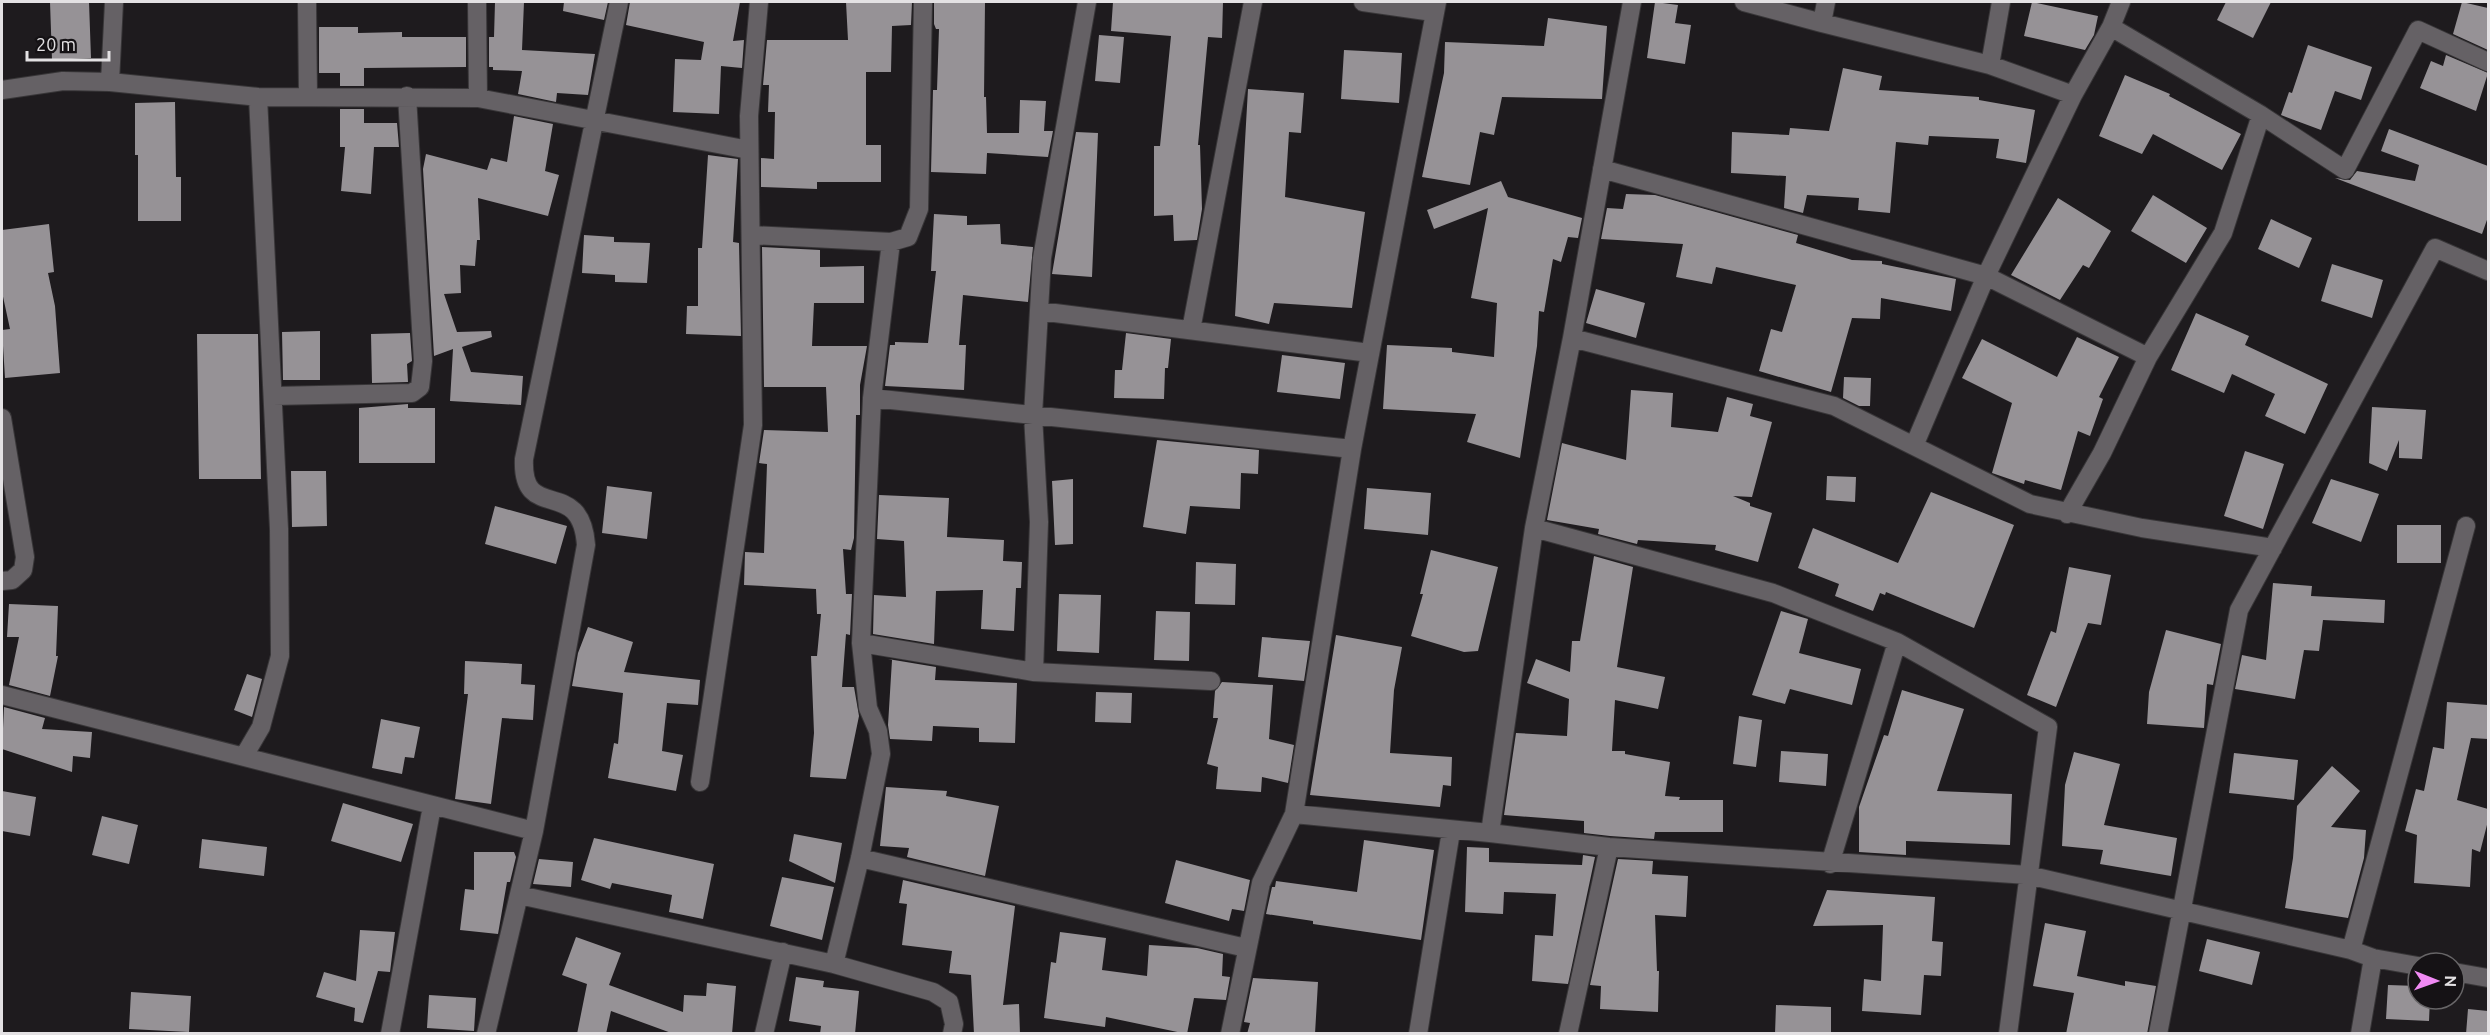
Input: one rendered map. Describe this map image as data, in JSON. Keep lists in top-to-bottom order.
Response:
{
  "scale_bar": "20 m",
  "north": "right"
}
